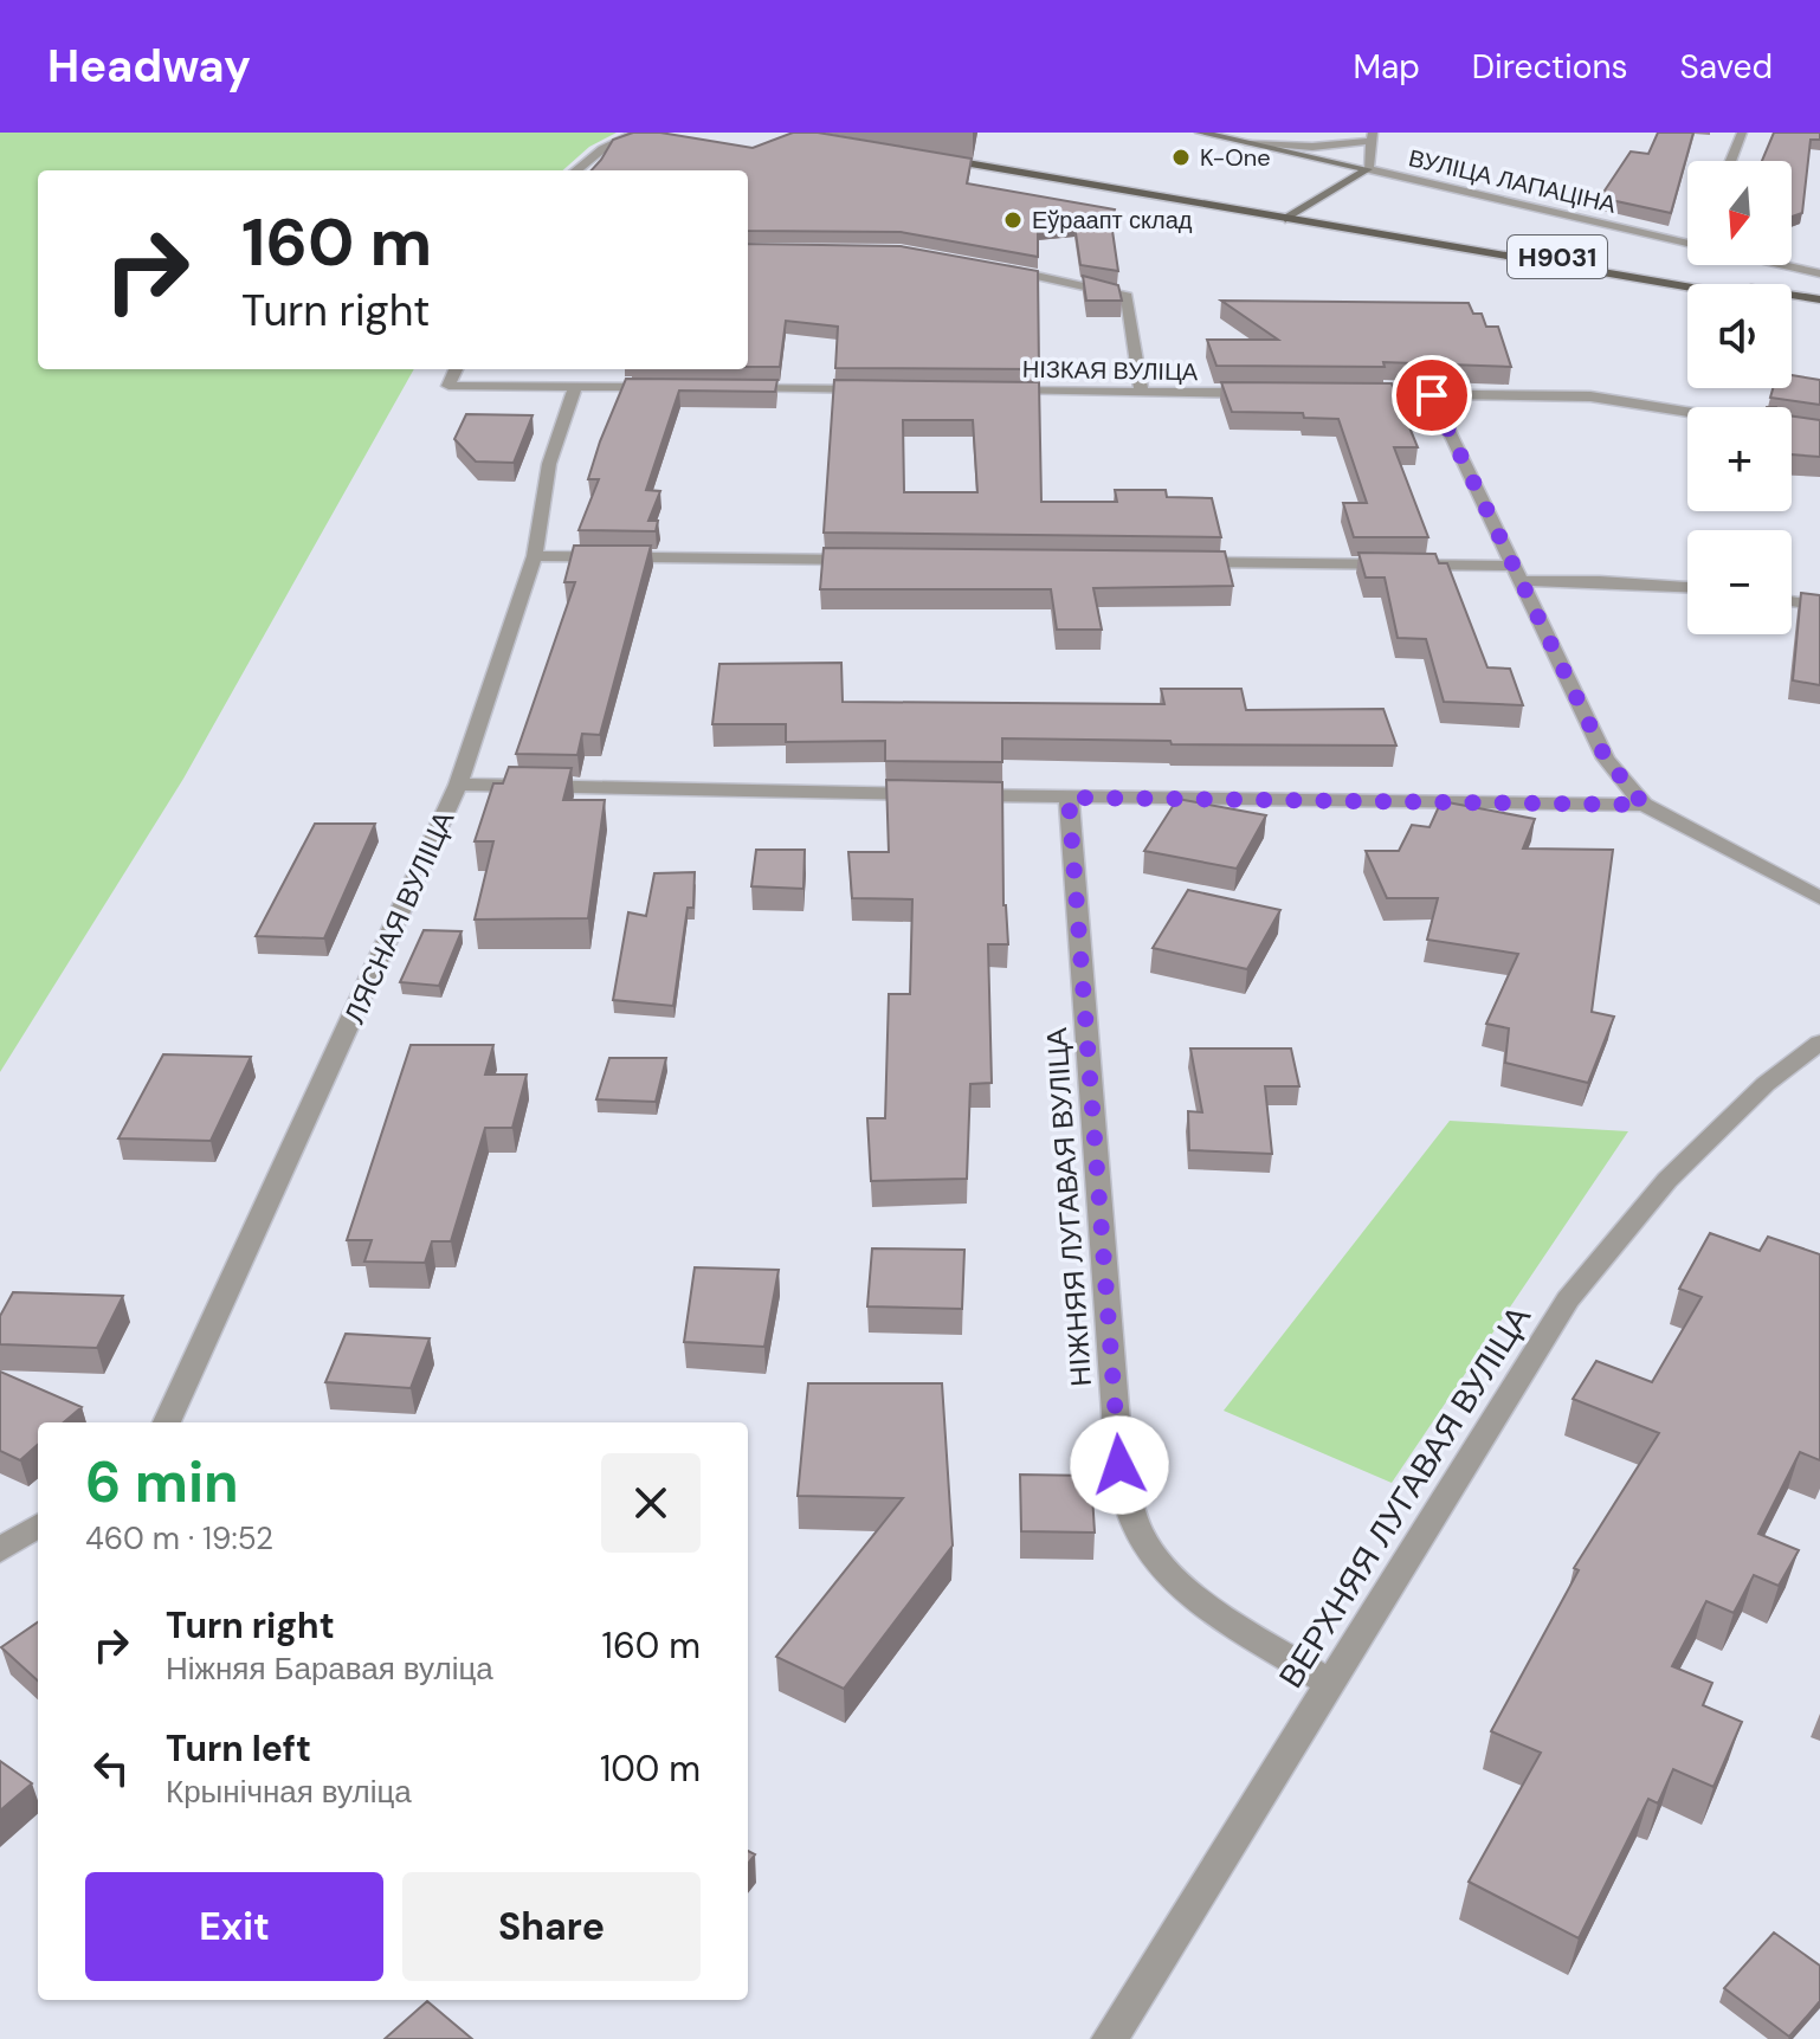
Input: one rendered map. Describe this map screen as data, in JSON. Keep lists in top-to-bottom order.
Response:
{
  "streets": {
    "main road": ["ВУЛІЦА ЛАПАЦІНА", "Н9031"],
    "street": [
      "НІЗКАЯ ВУЛІЦА",
      "ЛЯСНАЯ ВУЛІЦА",
      "НІЖНЯЯ ЛУГАВАЯ ВУЛІЦА",
      "ВЕРХНЯЯ ЛУГАВАЯ ВУЛІЦА"
    ]
  },
  "crossings": [
    ["НІЖНЯЯ ЛУГАВАЯ ВУЛІЦА", "ВЕРХНЯЯ ЛУГАВАЯ ВУЛІЦА"]
  ],
  "places": ["K-One", "Еўраапт склад"],
  "north": "bottom",
  "page": {
    "header": "Headway",
    "nav": ["Map", "Directions", "Saved"],
    "map_buttons": ["+", "−"],
    "turn": ["160 m", "Turn right"],
    "heading": ["6 min", "460 m · 19:52"],
    "list": [
      {
        "name": "Turn right",
        "note": "Ніжняя Баравая вуліца",
        "value": "160 m"
      },
      {
        "name": "Turn left",
        "note": "Крынічная вуліца",
        "value": "100 m"
      }
    ],
    "buttons": ["Exit", "Share"]
  }
}
